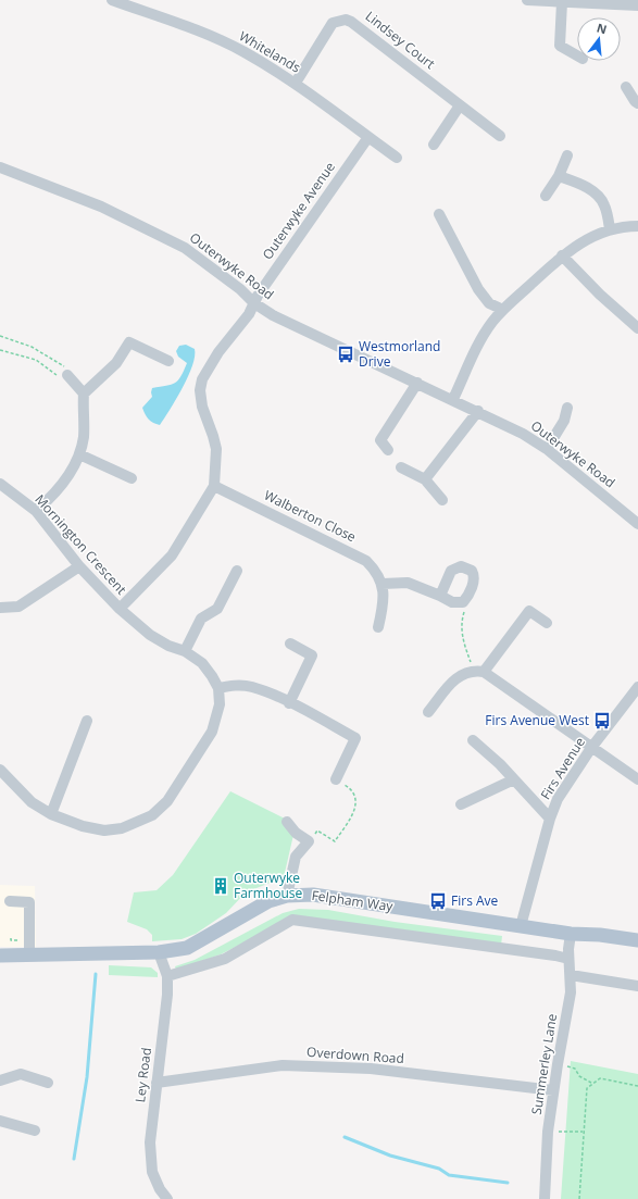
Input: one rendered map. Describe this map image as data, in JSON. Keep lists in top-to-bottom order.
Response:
{
  "streets": {
    "main road": ["Felpham Way"],
    "street": [
      "Lindsey Court",
      "Whitelands",
      "Outerwyke Avenue",
      "Outerwyke Road",
      "Walberton Close",
      "Mornington Crescent",
      "Firs Avenue",
      "Overdown Road",
      "Summerley Lane",
      "Ley Road"
    ]
  },
  "crossings": [
    ["Lindsey Court", "Whitelands"],
    ["Whitelands", "Outerwyke Avenue"],
    ["Outerwyke Avenue", "Outerwyke Road"],
    ["Outerwyke Avenue", "Walberton Close"],
    ["Firs Avenue", "Felpham Way"],
    ["Felpham Way", "Summerley Lane"],
    ["Felpham Way", "Ley Road"],
    ["Overdown Road", "Summerley Lane"],
    ["Overdown Road", "Ley Road"]
  ],
  "places": {
    "bus stop": ["Westmorland Drive", "Firs Avenue West", "Firs Ave"],
    "building": ["Outerwyke Farmhouse"]
  },
  "north": "top"
}
